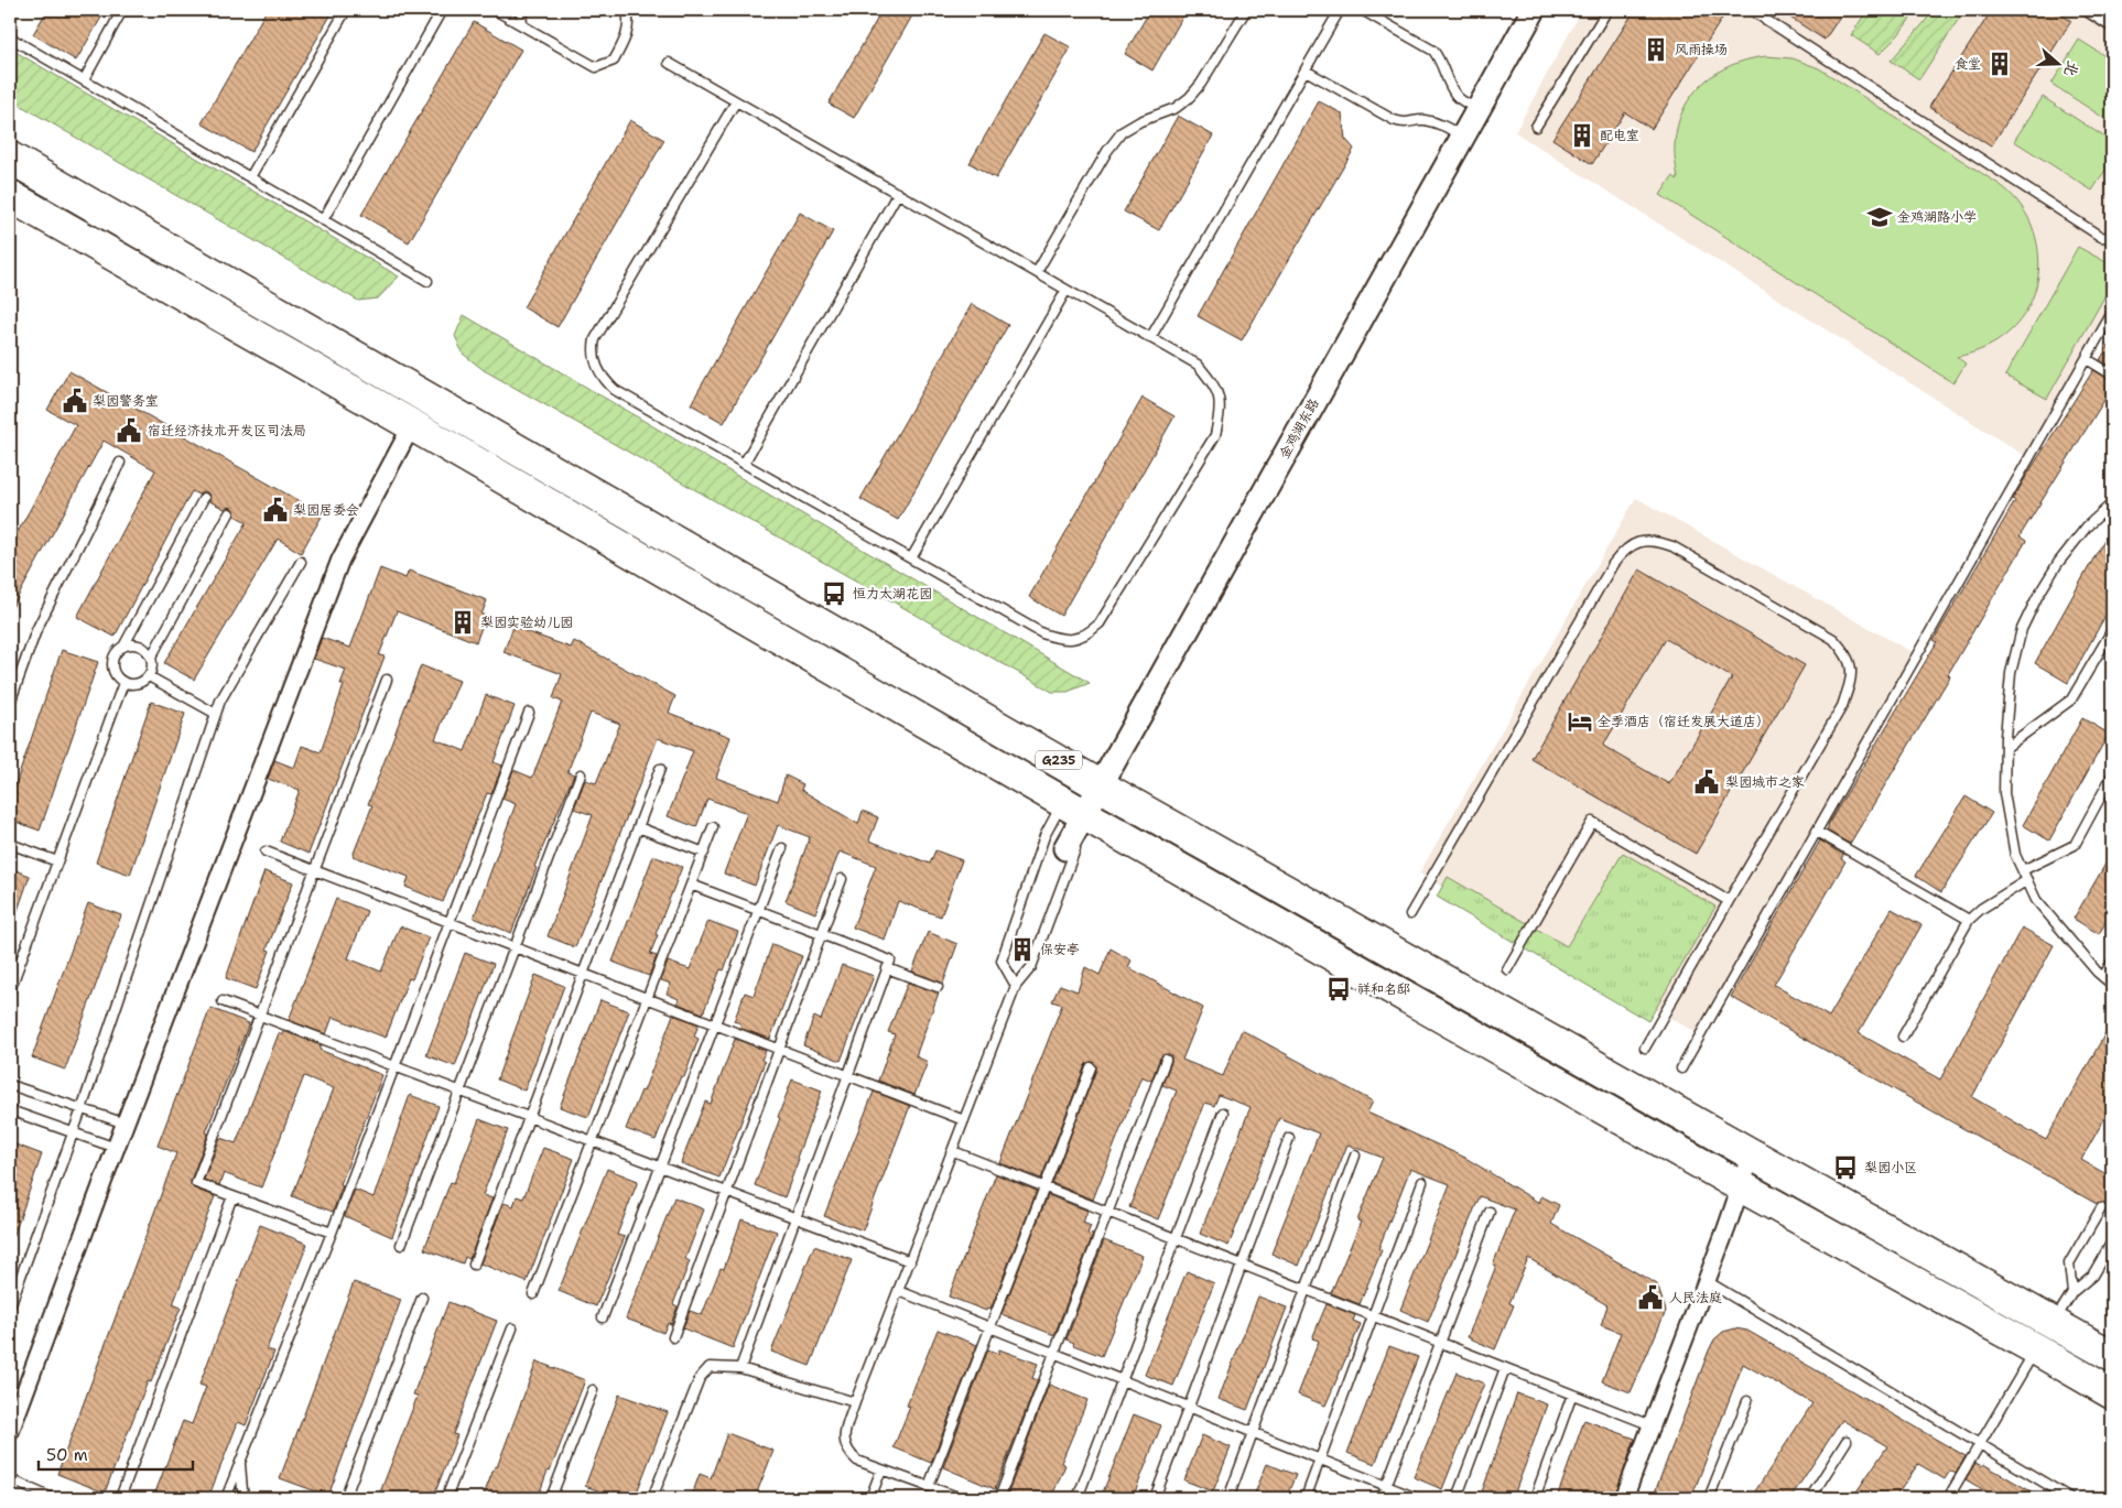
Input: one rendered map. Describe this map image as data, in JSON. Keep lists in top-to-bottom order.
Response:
{
  "streets": {
    "highway": ["G235"],
    "street": ["金鸡湖东路"]
  },
  "crossings": [
    ["金鸡湖东路", "G235"]
  ],
  "places": {
    "building": [
      "风雨操场",
      "食堂",
      "配电室",
      "梨园实验幼儿园",
      "保安亭"
    ],
    "school or university": ["金鸡湖路小学"],
    "public building": [
      "梨园警务室",
      "宿迁经济技术开发区司法局",
      "梨园居委会",
      "梨园城市之家",
      "人民法庭"
    ],
    "bus stop": ["恒力太湖花园", "祥和名邸", "梨园小区"],
    "hotel": ["全季酒店（宿迁发展大道店）"]
  },
  "scale_bar": "50 m",
  "north": "right"
}
